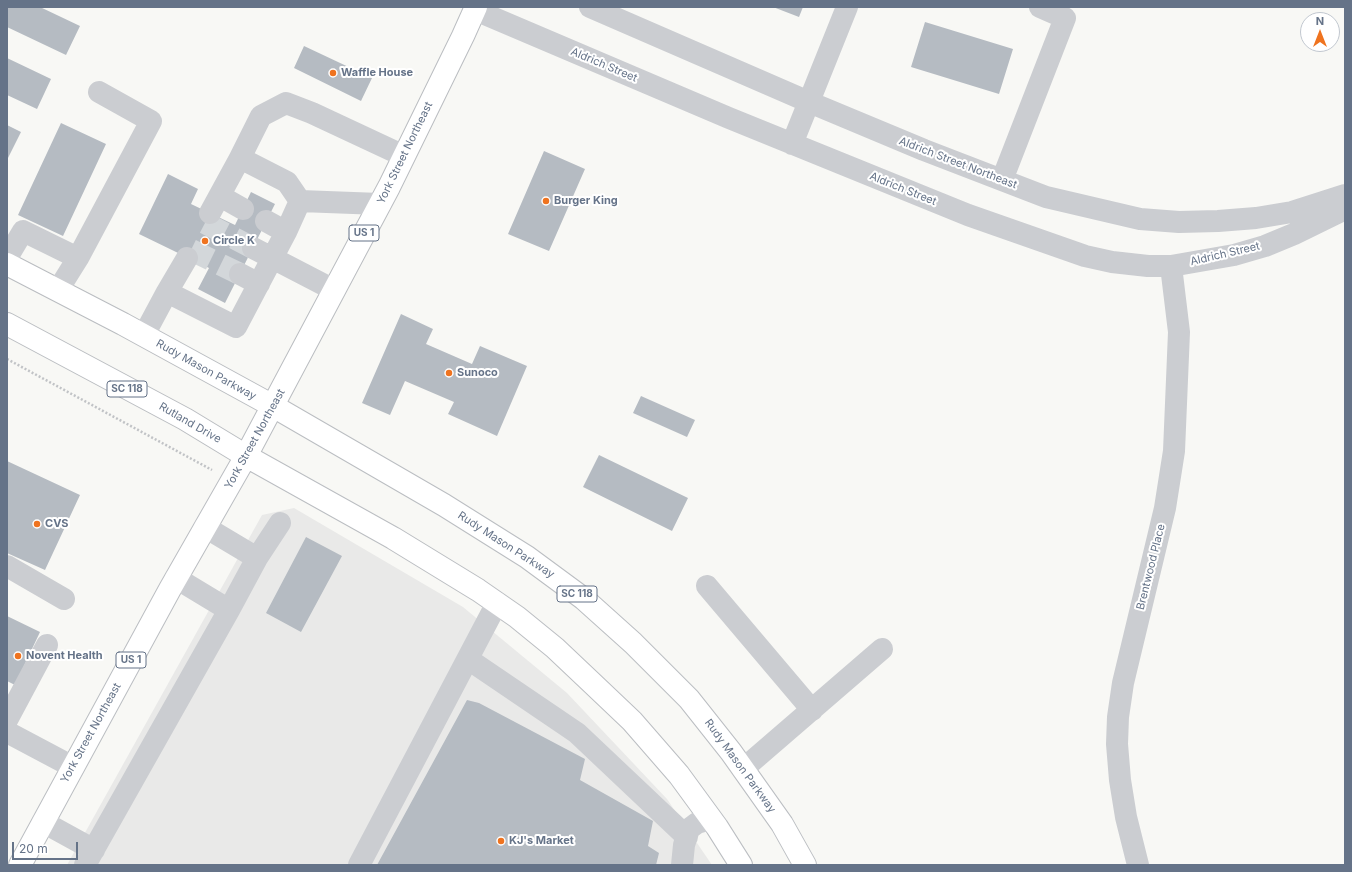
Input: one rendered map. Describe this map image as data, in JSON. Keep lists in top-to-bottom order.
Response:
{
  "streets": {
    "main road": [
      "York Street Northeast",
      "US 1",
      "Rudy Mason Parkway",
      "SC 118",
      "Rutland Drive"
    ],
    "street": ["Aldrich Street", "Aldrich Street Northeast", "Brentwood Place"]
  },
  "crossings": [
    ["Aldrich Street", "York Street Northeast"],
    ["Aldrich Street", "Brentwood Place"],
    ["York Street Northeast", "Rudy Mason Parkway"],
    ["York Street Northeast", "SC 118"],
    ["York Street Northeast", "Rutland Drive"],
    ["Rudy Mason Parkway", "SC 118"],
    ["SC 118", "Rutland Drive"]
  ],
  "places": [
    "Waffle House",
    "Burger King",
    "Circle K",
    "Sunoco",
    "CVS",
    "Novent Health",
    "KJ's Market"
  ],
  "scale_bar": "20 m",
  "north": "top"
}
